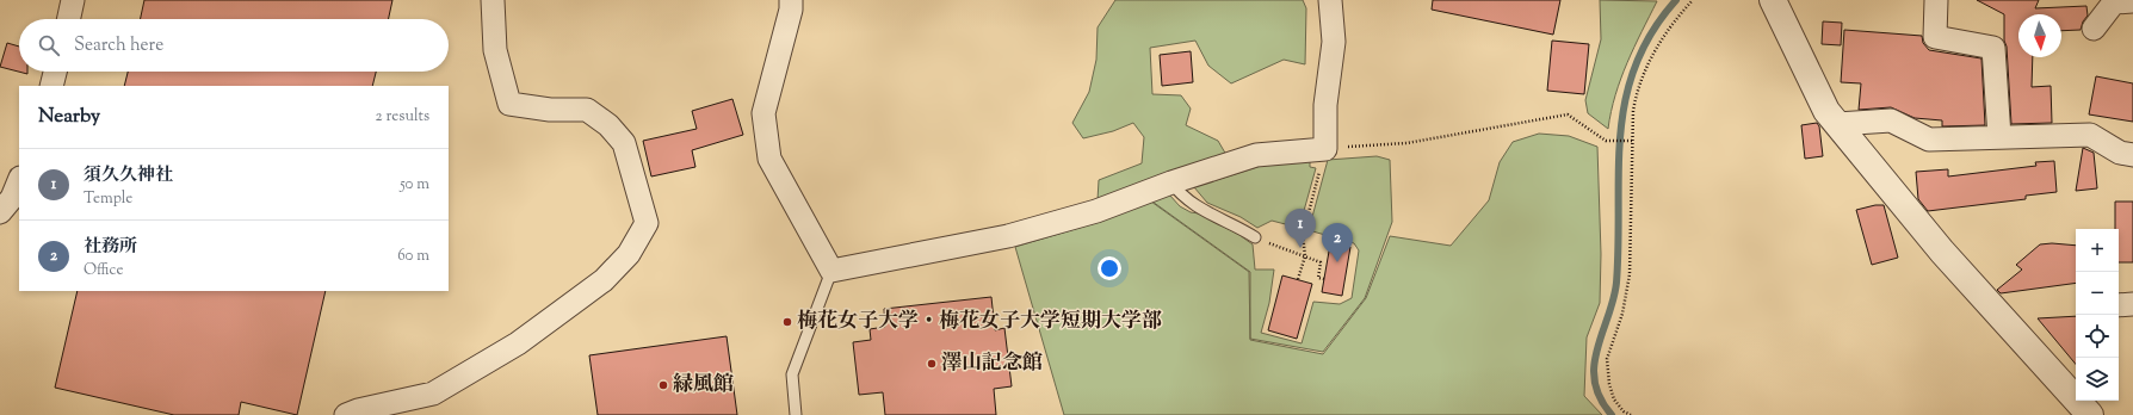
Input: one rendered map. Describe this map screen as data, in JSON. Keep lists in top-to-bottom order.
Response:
{
  "places": ["梅花女子大学・梅花女子大学短期大学部", "澤山記念館", "緑風館"],
  "north": "bottom",
  "page": {
    "search": "Search here",
    "heading": ["Nearby", "2 results"],
    "list": [
      {
        "mark": "1",
        "name": "須久久神社",
        "note": "Temple",
        "value": "50 m"
      },
      {
        "mark": "2",
        "name": "社務所",
        "note": "Office",
        "value": "60 m"
      }
    ],
    "pins": ["1", "2"],
    "map_buttons": ["+", "−"]
  }
}
